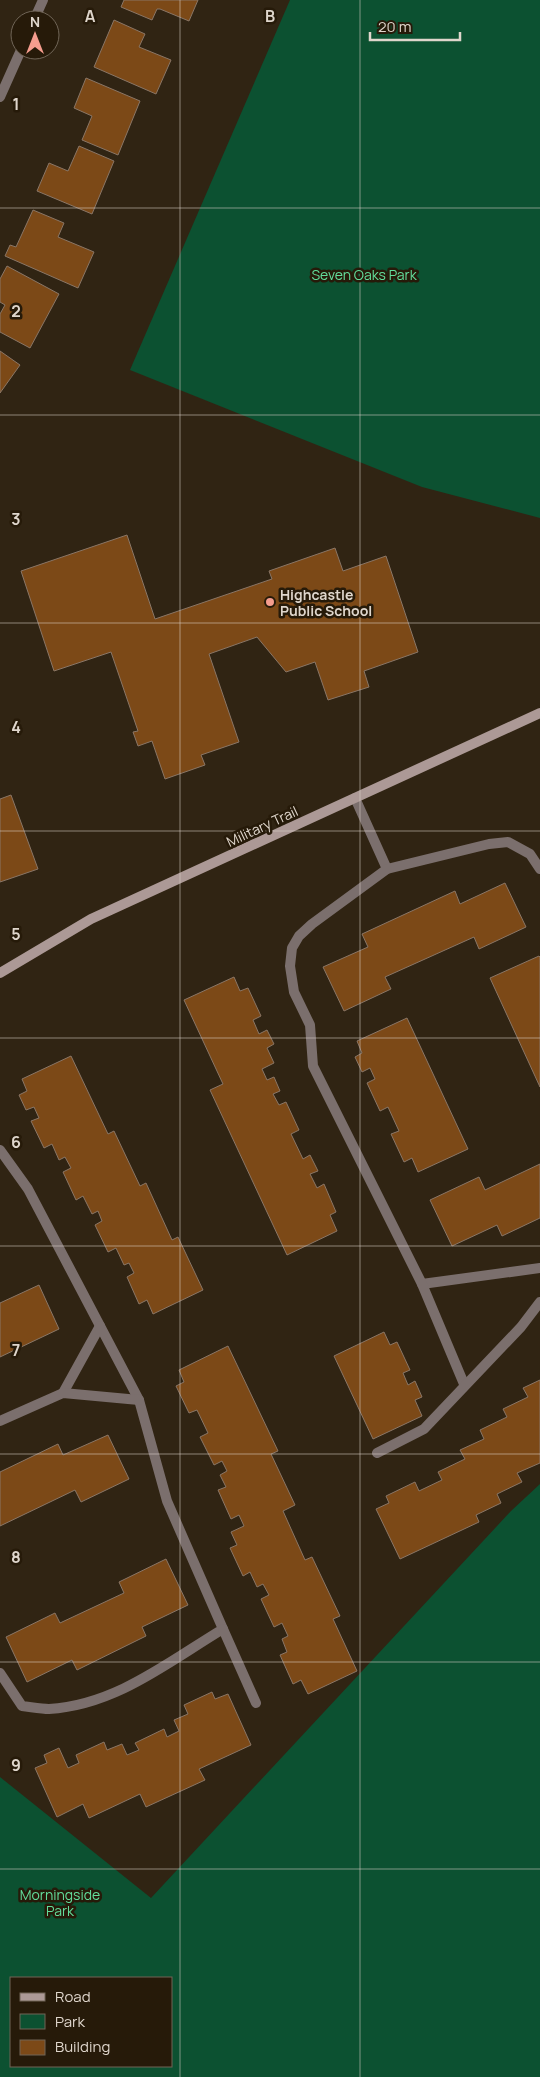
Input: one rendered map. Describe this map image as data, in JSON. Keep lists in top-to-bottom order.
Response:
{
  "streets": {
    "street": ["Military Trail"]
  },
  "parks": ["Seven Oaks Park", "Morningside Park"],
  "places": ["Highcastle Public School"],
  "legend": ["Road", "Park", "Building"],
  "scale_bar": "20 m",
  "north": "top",
  "grid": {
    "columns": ["A", "B"],
    "rows": [
      "1",
      "2",
      "3",
      "4",
      "5",
      "6",
      "7",
      "8",
      "9"
    ]
  }
}
